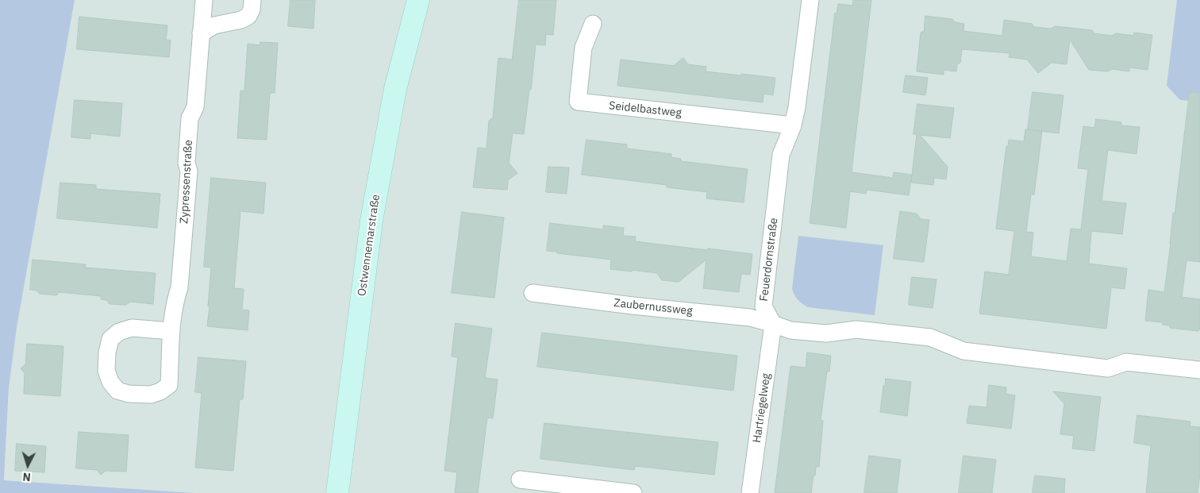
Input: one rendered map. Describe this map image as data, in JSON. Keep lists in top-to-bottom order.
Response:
{
  "streets": {
    "street": [
      "Seidelbastweg",
      "Zypressenstraße",
      "Ostwennemarstraße",
      "Feuerdornstraße",
      "Zaubernussweg",
      "Hartriegelweg"
    ]
  },
  "crossings": [
    ["Seidelbastweg", "Feuerdornstraße"],
    ["Feuerdornstraße", "Zaubernussweg"],
    ["Feuerdornstraße", "Hartriegelweg"],
    ["Zaubernussweg", "Hartriegelweg"]
  ],
  "north": "bottom"
}
